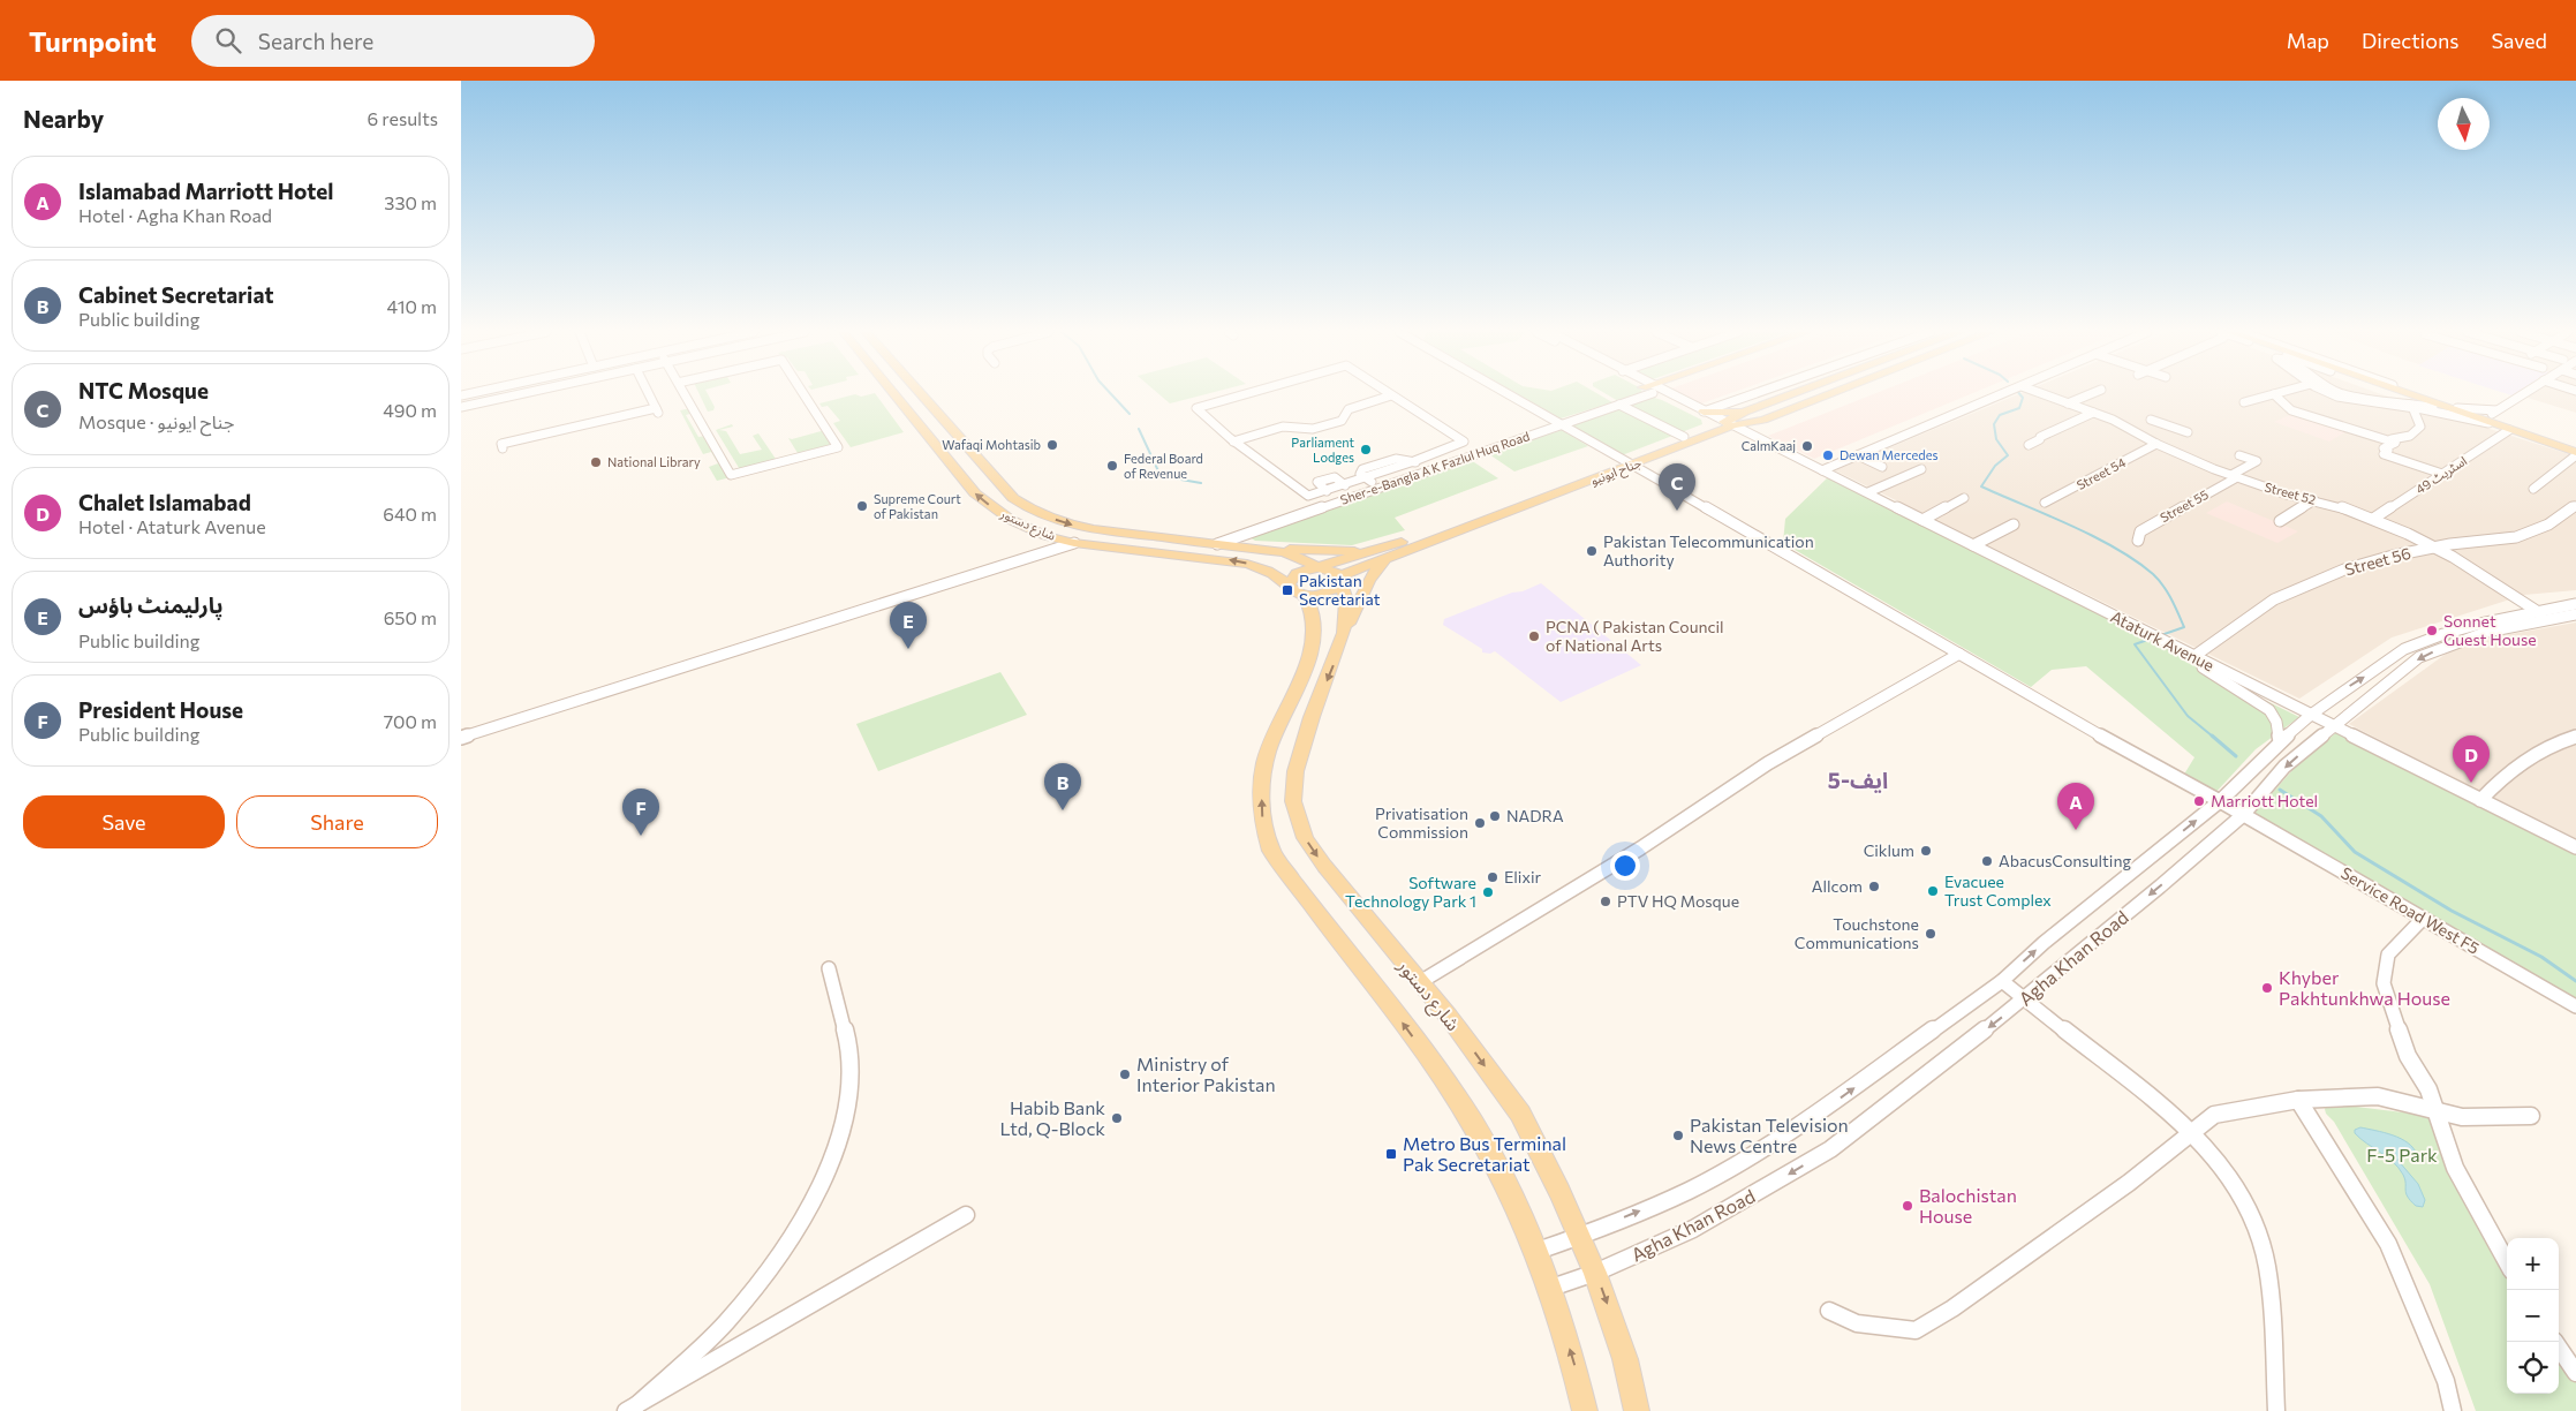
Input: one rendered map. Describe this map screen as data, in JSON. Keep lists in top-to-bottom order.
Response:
{
  "streets": {
    "main road": ["جناح ایونیو", "شارع دستور"],
    "street": [
      "Sher-e-Bangla A K Fazlul Huq Road",
      "Street 54",
      "اسٹریٹ 49",
      "Street 52",
      "Street 55",
      "Street 56",
      "Ataturk Avenue",
      "Service Road West F5",
      "Agha Khan Road"
    ]
  },
  "crossings": [
    ["Sher-e-Bangla A K Fazlul Huq Road", "شارع دستور"],
    ["Sher-e-Bangla A K Fazlul Huq Road", "Service Road West F5"],
    ["جناح ایونیو", "شارع دستور"],
    ["جناح ایونیو", "Ataturk Avenue"],
    ["جناح ایونیو", "Service Road West F5"],
    ["Street 54", "Street 52"],
    ["اسٹریٹ 49", "Street 52"],
    ["Street 52", "Street 55"],
    ["Street 52", "Street 56"],
    ["Street 52", "Agha Khan Road"],
    ["شارع دستور", "Agha Khan Road"],
    ["Street 56", "Ataturk Avenue"],
    ["Ataturk Avenue", "Agha Khan Road"],
    ["Service Road West F5", "Agha Khan Road"]
  ],
  "districts": ["ایف-5"],
  "parks": ["F-5 Park"],
  "places": {
    "other": [
      "Wafaqi Mohtasib",
      "CalmKaaj",
      "Parliament Lodges",
      "Dewan Mercedes",
      "National Library",
      "Federal Board of Revenue",
      "Supreme Court of Pakistan",
      "Pakistan Telecommunication Authority",
      "Sonnet Guest House",
      "PCNA ( Pakistan Council of National Arts",
      "Marriott Hotel",
      "NADRA",
      "Privatisation Commission",
      "Ciklum",
      "AbacusConsulting",
      "Elixir",
      "Allcom",
      "Evacuee Trust Complex",
      "Software Technology Park 1",
      "PTV HQ Mosque",
      "Touchstone Communications",
      "Khyber Pakhtunkhwa House",
      "Ministry of Interior Pakistan",
      "Habib Bank Ltd, Q-Block",
      "Pakistan Television News Centre",
      "Balochistan House"
    ],
    "transit": ["Pakistan Secretariat", "Metro Bus Terminal Pak Secretariat"]
  },
  "north": "bottom",
  "page": {
    "header": "Turnpoint",
    "search": "Search here",
    "nav": ["Map", "Directions", "Saved"],
    "heading": ["Nearby", "6 results"],
    "list": [
      {
        "mark": "A",
        "name": "Islamabad Marriott Hotel",
        "note": "Hotel · Agha Khan Road",
        "value": "330 m"
      },
      {
        "mark": "B",
        "name": "Cabinet Secretariat",
        "note": "Public building",
        "value": "410 m"
      },
      {
        "mark": "C",
        "name": "NTC Mosque",
        "note": "Mosque · جناح ایونیو",
        "value": "490 m"
      },
      {
        "mark": "D",
        "name": "Chalet Islamabad",
        "note": "Hotel · Ataturk Avenue",
        "value": "640 m"
      },
      {
        "mark": "E",
        "name": "پارلیمنٹ ہاؤس",
        "note": "Public building",
        "value": "650 m"
      },
      {
        "mark": "F",
        "name": "President House",
        "note": "Public building",
        "value": "700 m"
      }
    ],
    "pins": [
      "C",
      "E",
      "D",
      "B",
      "A",
      "F"
    ],
    "buttons": ["Save", "Share"],
    "map_buttons": ["+", "−"]
  }
}
